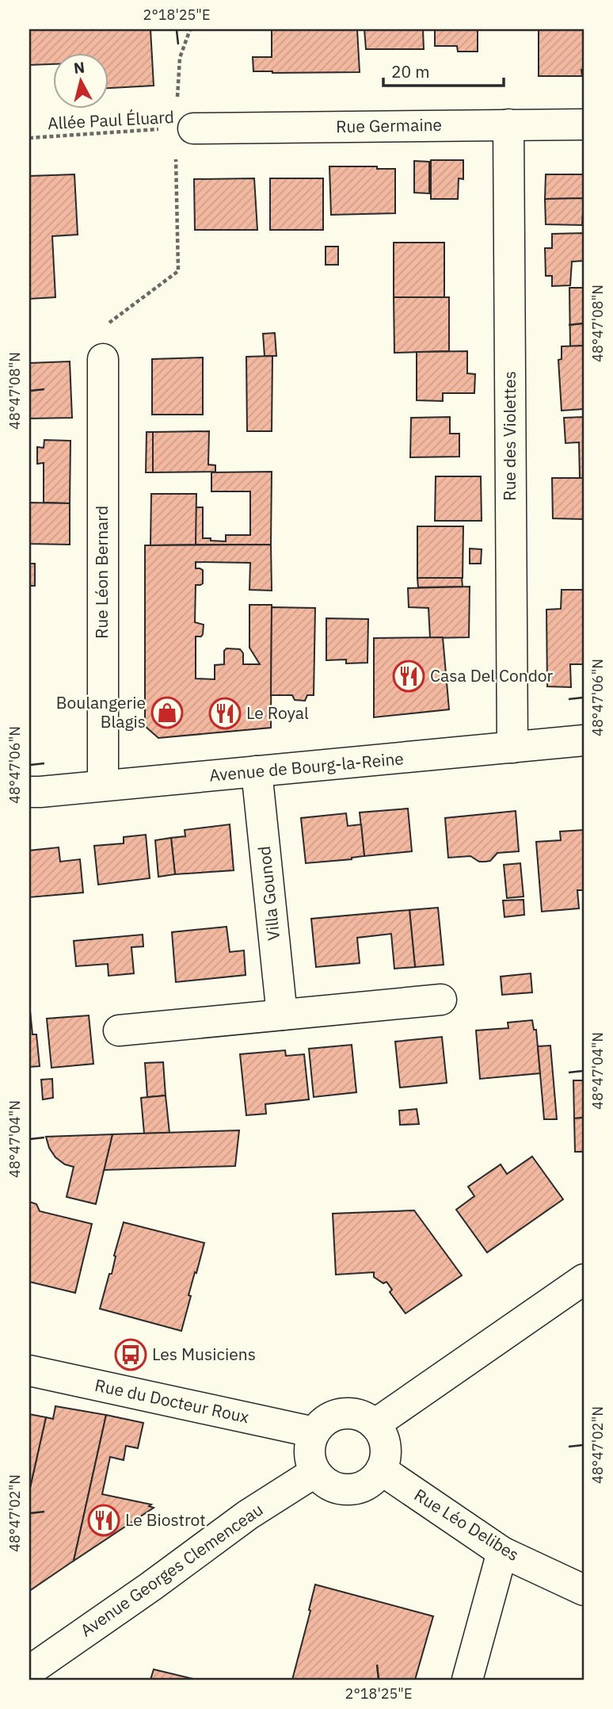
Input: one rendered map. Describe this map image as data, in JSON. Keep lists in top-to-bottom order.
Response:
{
  "streets": {
    "street": [
      "Rue Germaine",
      "Rue des Violettes",
      "Rue Léon Bernard",
      "Avenue de Bourg-la-Reine",
      "Villa Gounod",
      "Rue du Docteur Roux",
      "Rue Léo Delibes",
      "Avenue Georges Clemenceau"
    ],
    "path": ["Allée Paul Éluard"]
  },
  "crossings": [
    ["Allée Paul Éluard", "Rue Germaine"],
    ["Rue Germaine", "Rue des Violettes"],
    ["Rue des Violettes", "Avenue de Bourg-la-Reine"],
    ["Rue Léon Bernard", "Avenue de Bourg-la-Reine"],
    ["Avenue de Bourg-la-Reine", "Villa Gounod"],
    ["Rue du Docteur Roux", "Rue Léo Delibes"],
    ["Rue du Docteur Roux", "Avenue Georges Clemenceau"],
    ["Rue Léo Delibes", "Avenue Georges Clemenceau"]
  ],
  "places": {
    "restaurant": ["Casa Del Condor", "Le Royal", "Le Biostrot"],
    "shop": ["Boulangerie Blagis"],
    "bus stop": ["Les Musiciens"]
  },
  "scale_bar": "20 m",
  "north": "top",
  "coordinates": [
    "2°18'25\"E",
    "48°47'08\"N",
    "48°47'06\"N",
    "48°47'04\"N",
    "48°47'02\"N"
  ]
}
